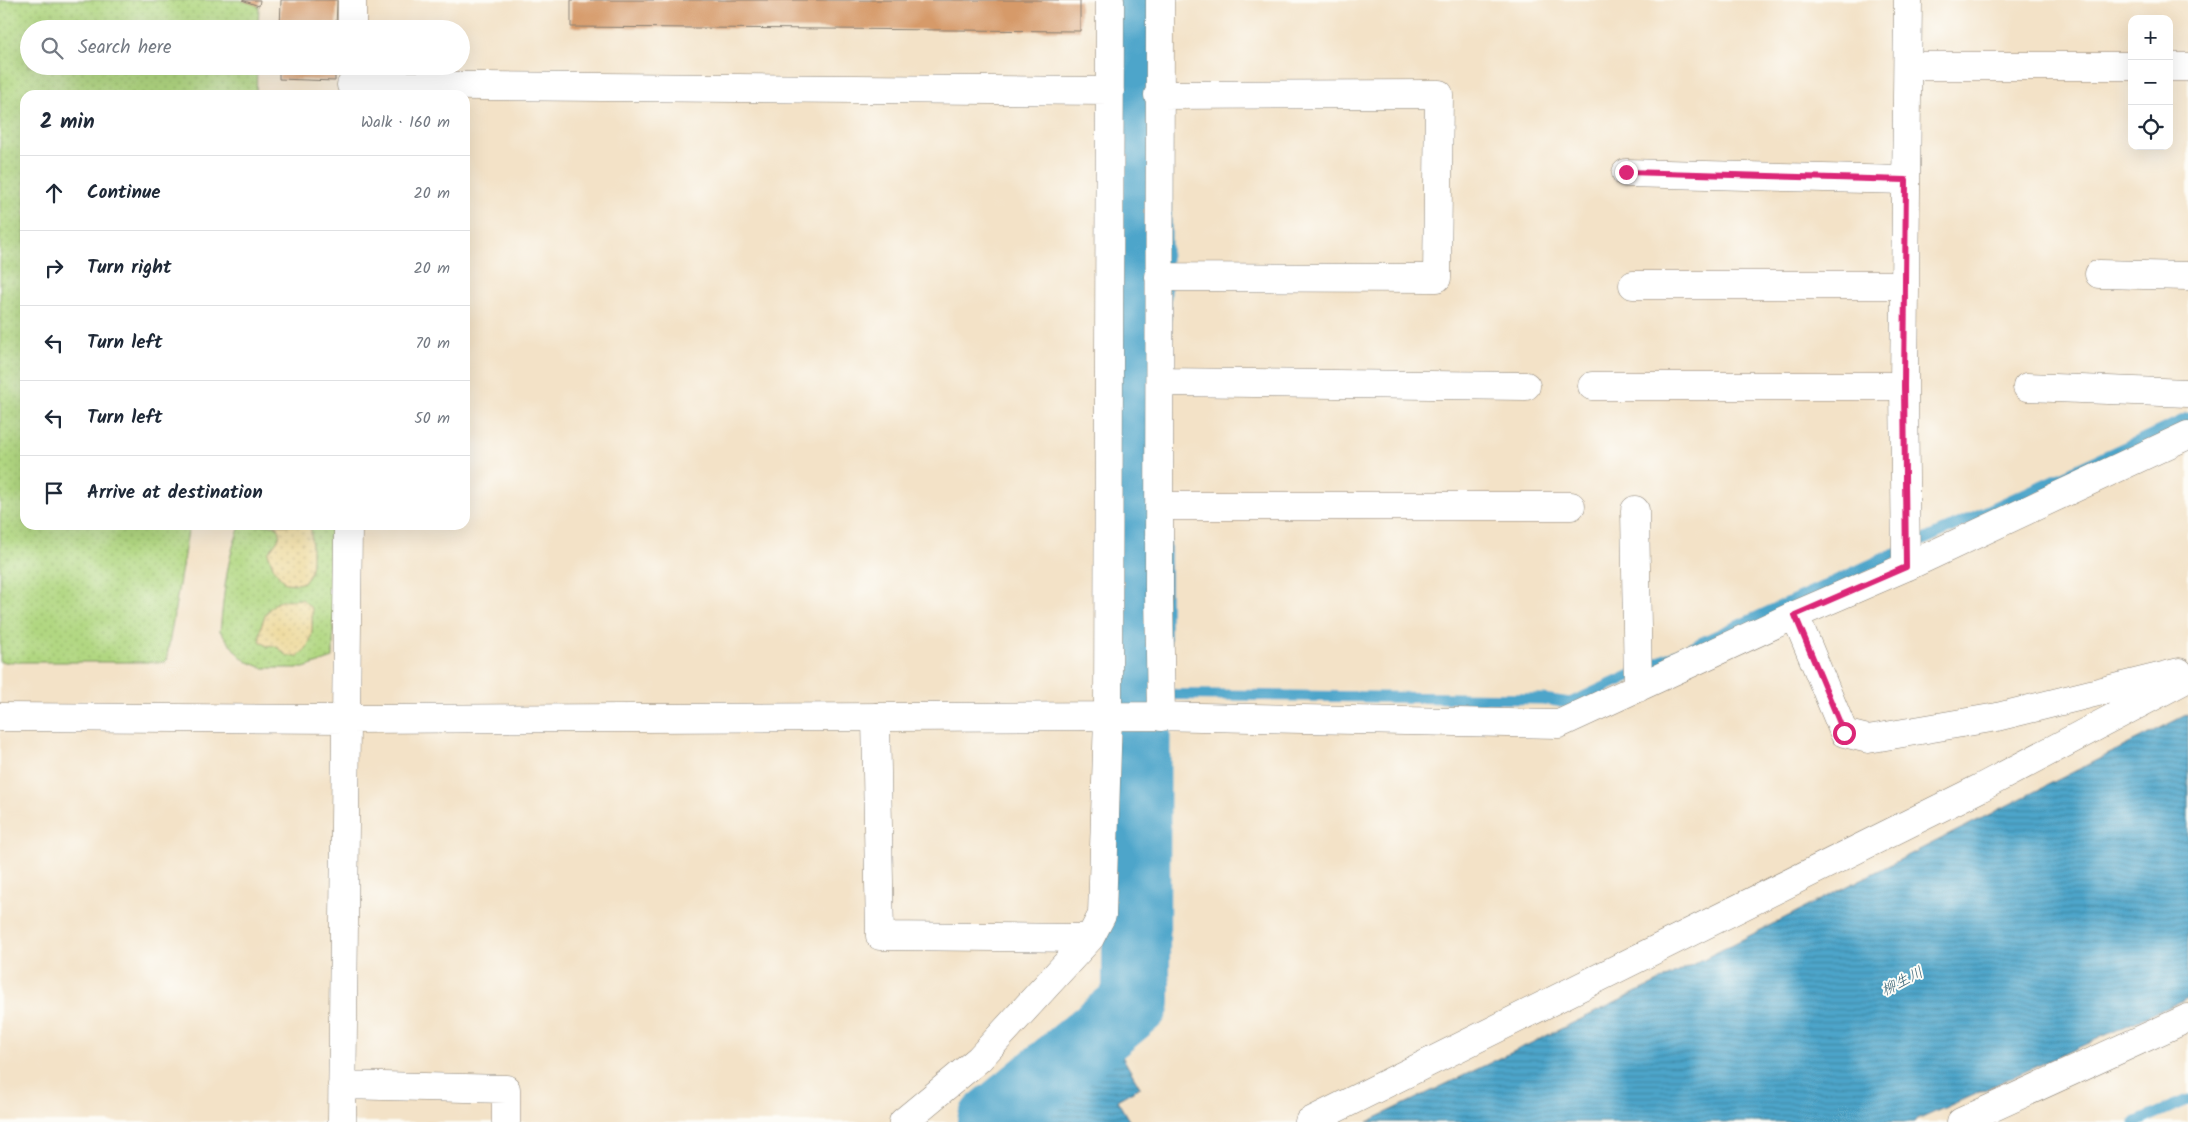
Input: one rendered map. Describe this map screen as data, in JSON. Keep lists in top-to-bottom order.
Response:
{
  "water": ["柳生川"],
  "page": {
    "map_buttons": ["+", "−"],
    "search": "Search here",
    "heading": ["2 min", "Walk · 160 m"],
    "list": [
      ["Continue", "20 m"],
      ["Turn right", "20 m"],
      ["Turn left", "70 m"],
      ["Turn left", "50 m"],
      "Arrive at destination"
    ]
  }
}
